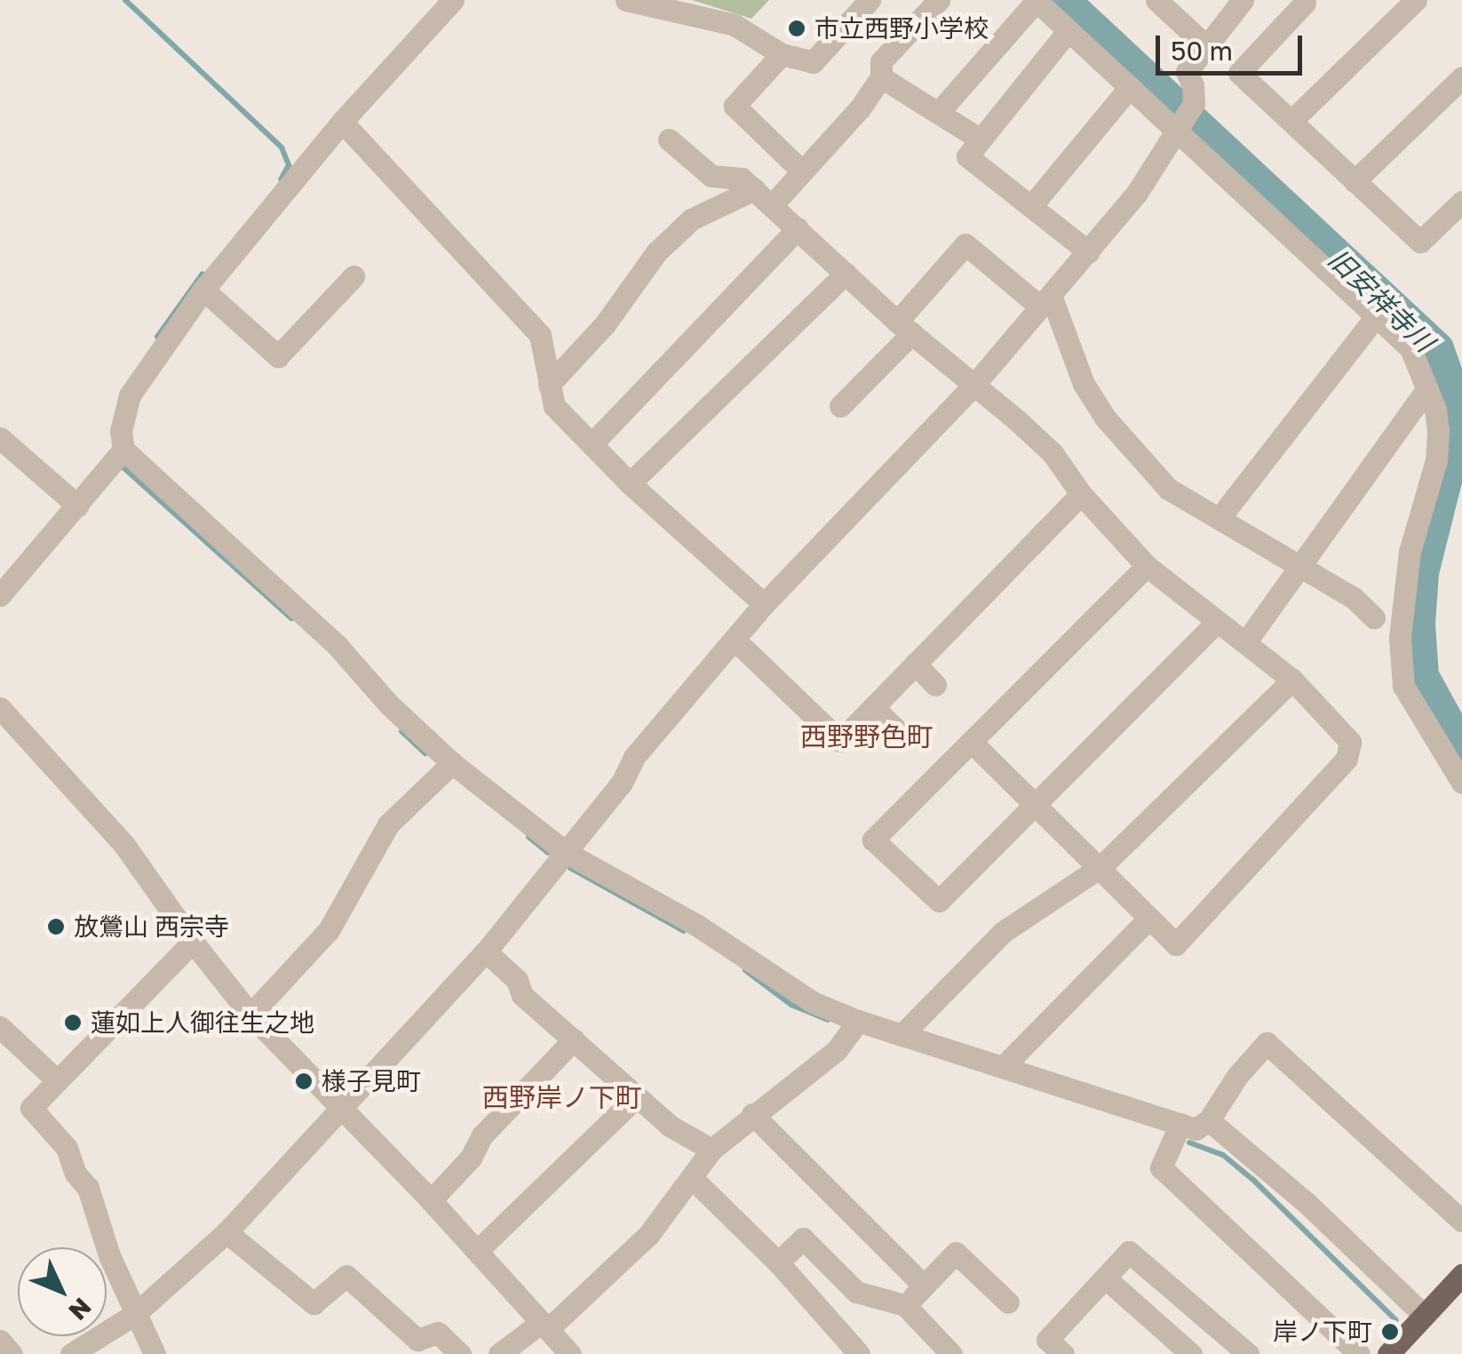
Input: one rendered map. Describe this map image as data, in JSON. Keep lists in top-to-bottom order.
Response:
{
  "districts": ["西野野色町", "西野岸ノ下町"],
  "water": ["旧安祥寺川"],
  "places": [
    "市立西野小学校",
    "放鶯山 西宗寺",
    "蓮如上人御往生之地",
    "様子見町",
    "岸ノ下町"
  ],
  "scale_bar": "50 m",
  "north": "bottom right"
}
